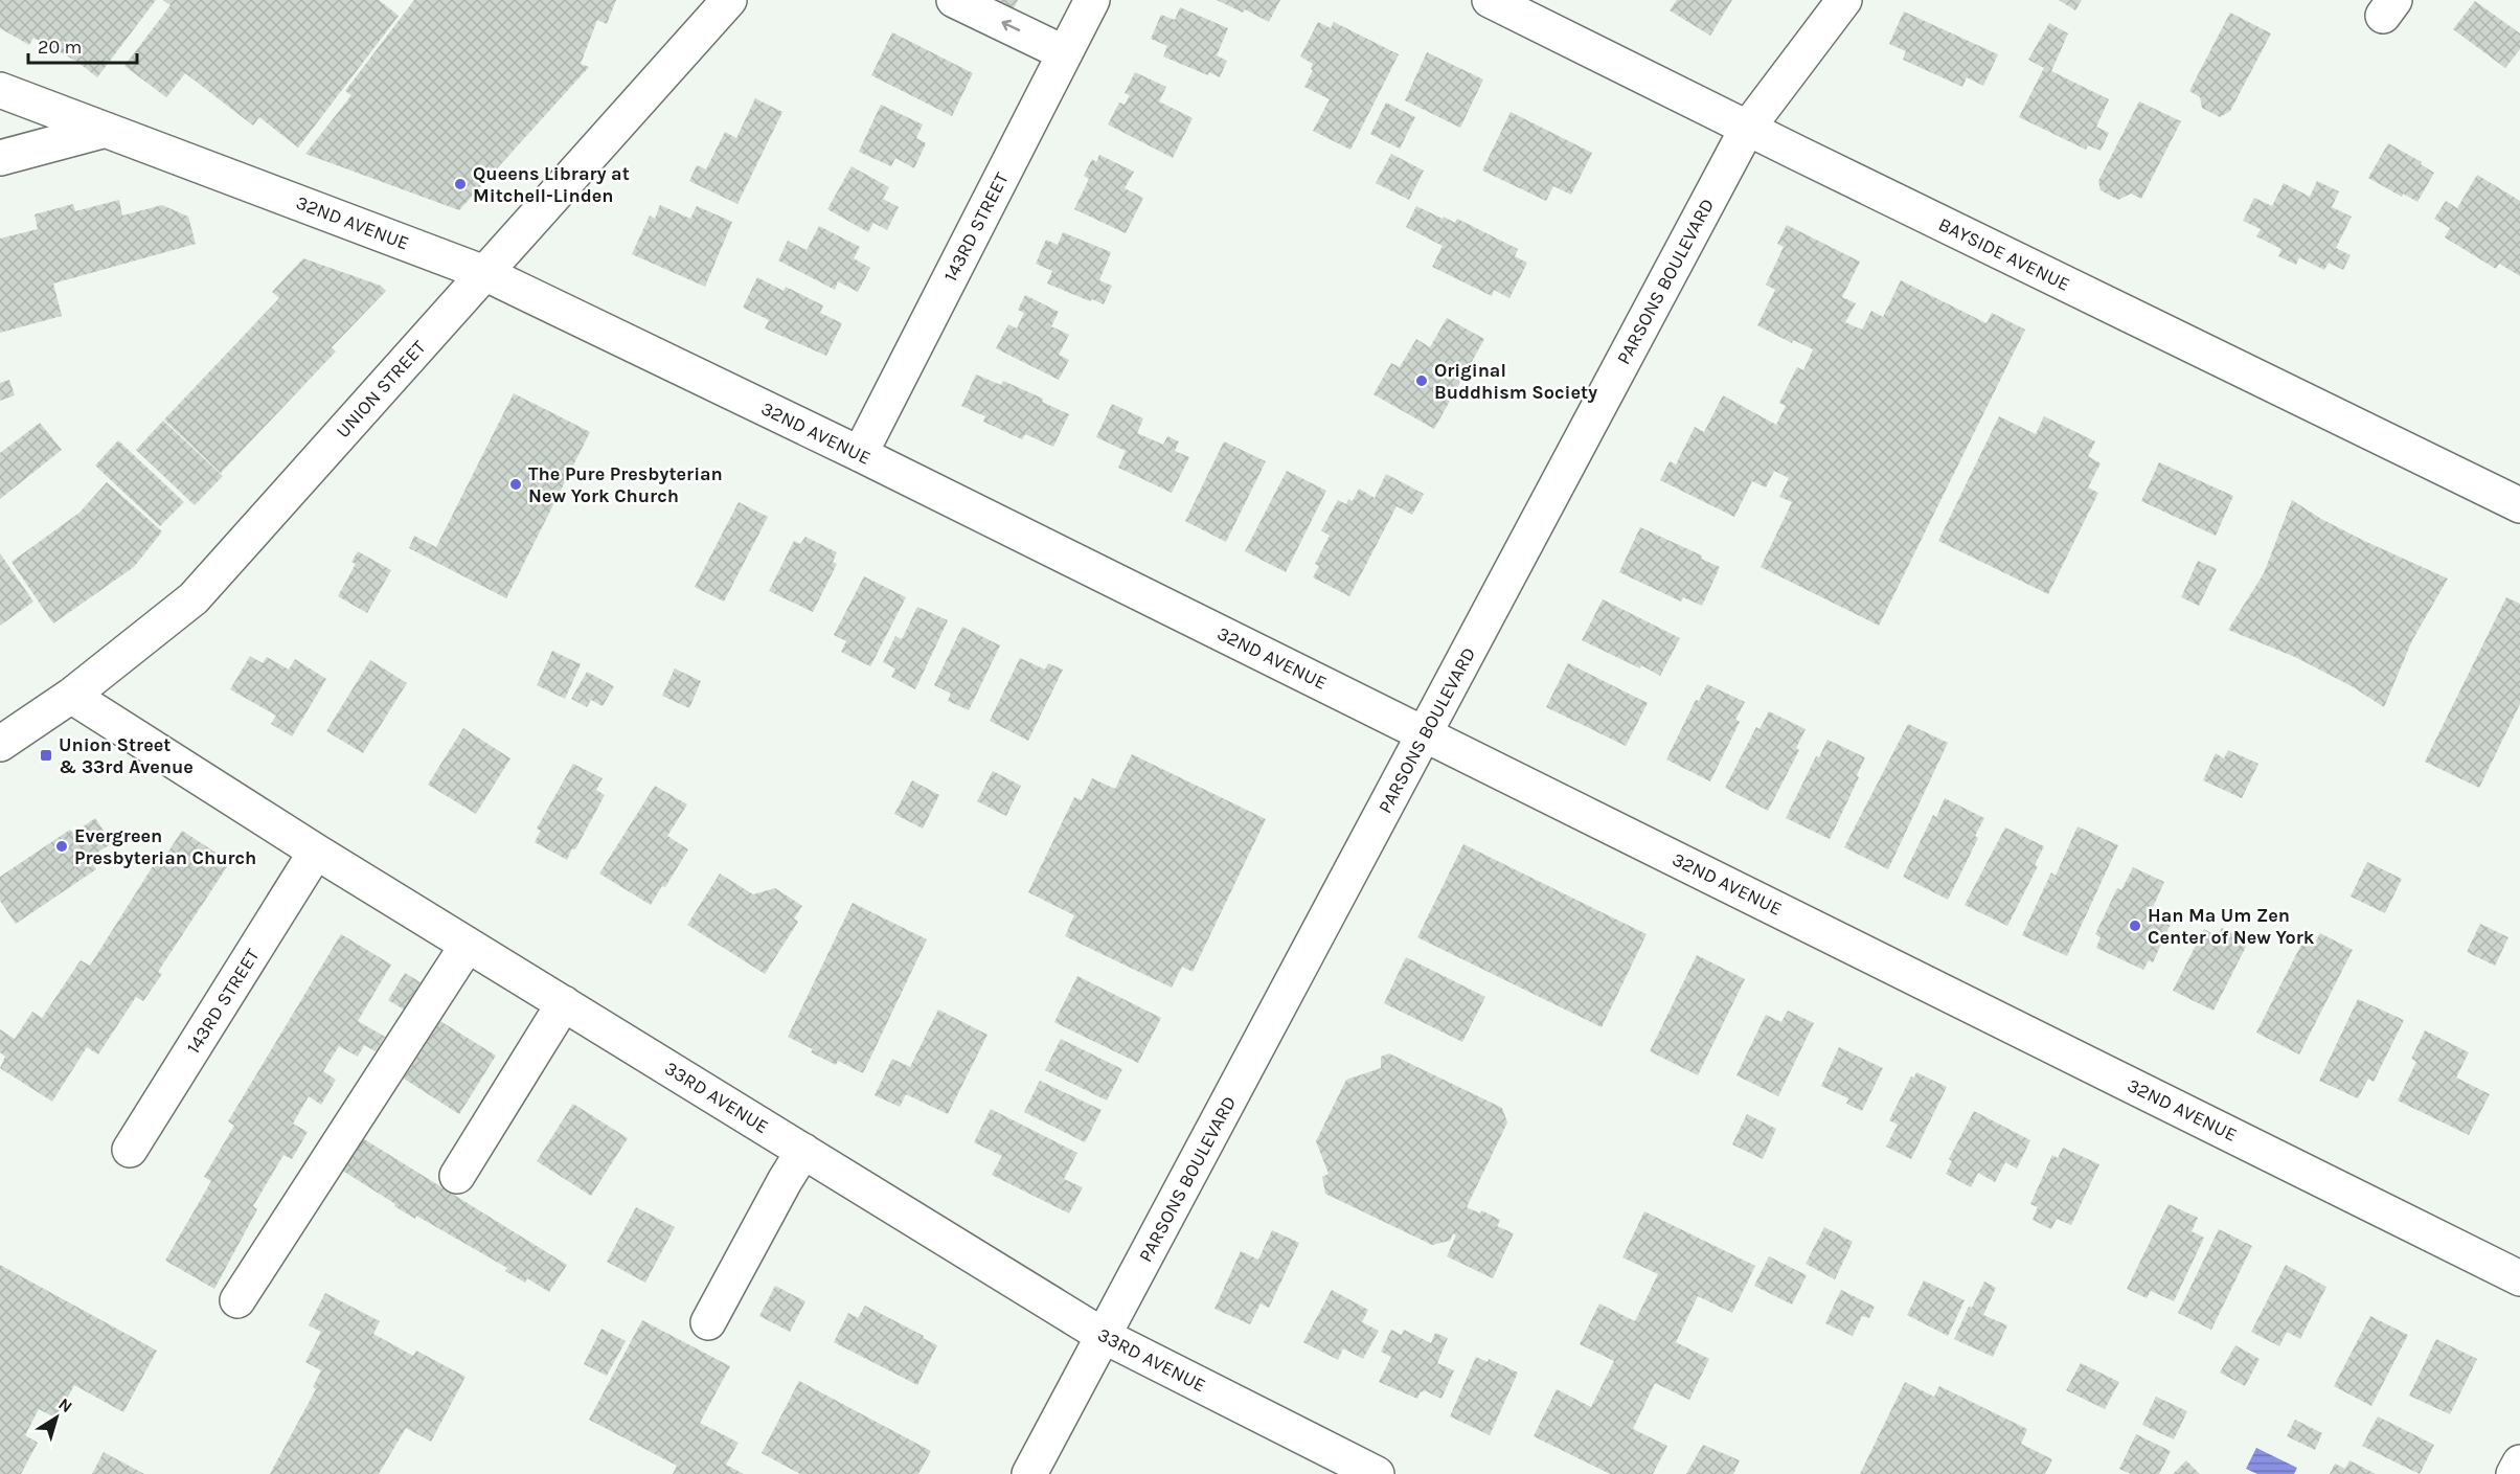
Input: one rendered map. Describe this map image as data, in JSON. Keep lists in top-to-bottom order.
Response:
{
  "streets": {
    "street": [
      "32ND AVENUE",
      "143RD STREET",
      "BAYSIDE AVENUE",
      "PARSONS BOULEVARD",
      "UNION STREET",
      "33RD AVENUE"
    ]
  },
  "crossings": [
    ["32ND AVENUE", "143RD STREET"],
    ["32ND AVENUE", "PARSONS BOULEVARD"],
    ["32ND AVENUE", "UNION STREET"],
    ["143RD STREET", "33RD AVENUE"],
    ["BAYSIDE AVENUE", "PARSONS BOULEVARD"],
    ["PARSONS BOULEVARD", "33RD AVENUE"],
    ["UNION STREET", "33RD AVENUE"]
  ],
  "places": {
    "other": [
      "Queens Library at Mitchell-Linden",
      "Original Buddhism Society",
      "The Pure Presbyterian New York Church",
      "Evergreen Presbyterian Church",
      "Han Ma Um Zen Center of New York"
    ],
    "transit": ["Union Street & 33rd Avenue"]
  },
  "scale_bar": "20 m",
  "north": "top right"
}
